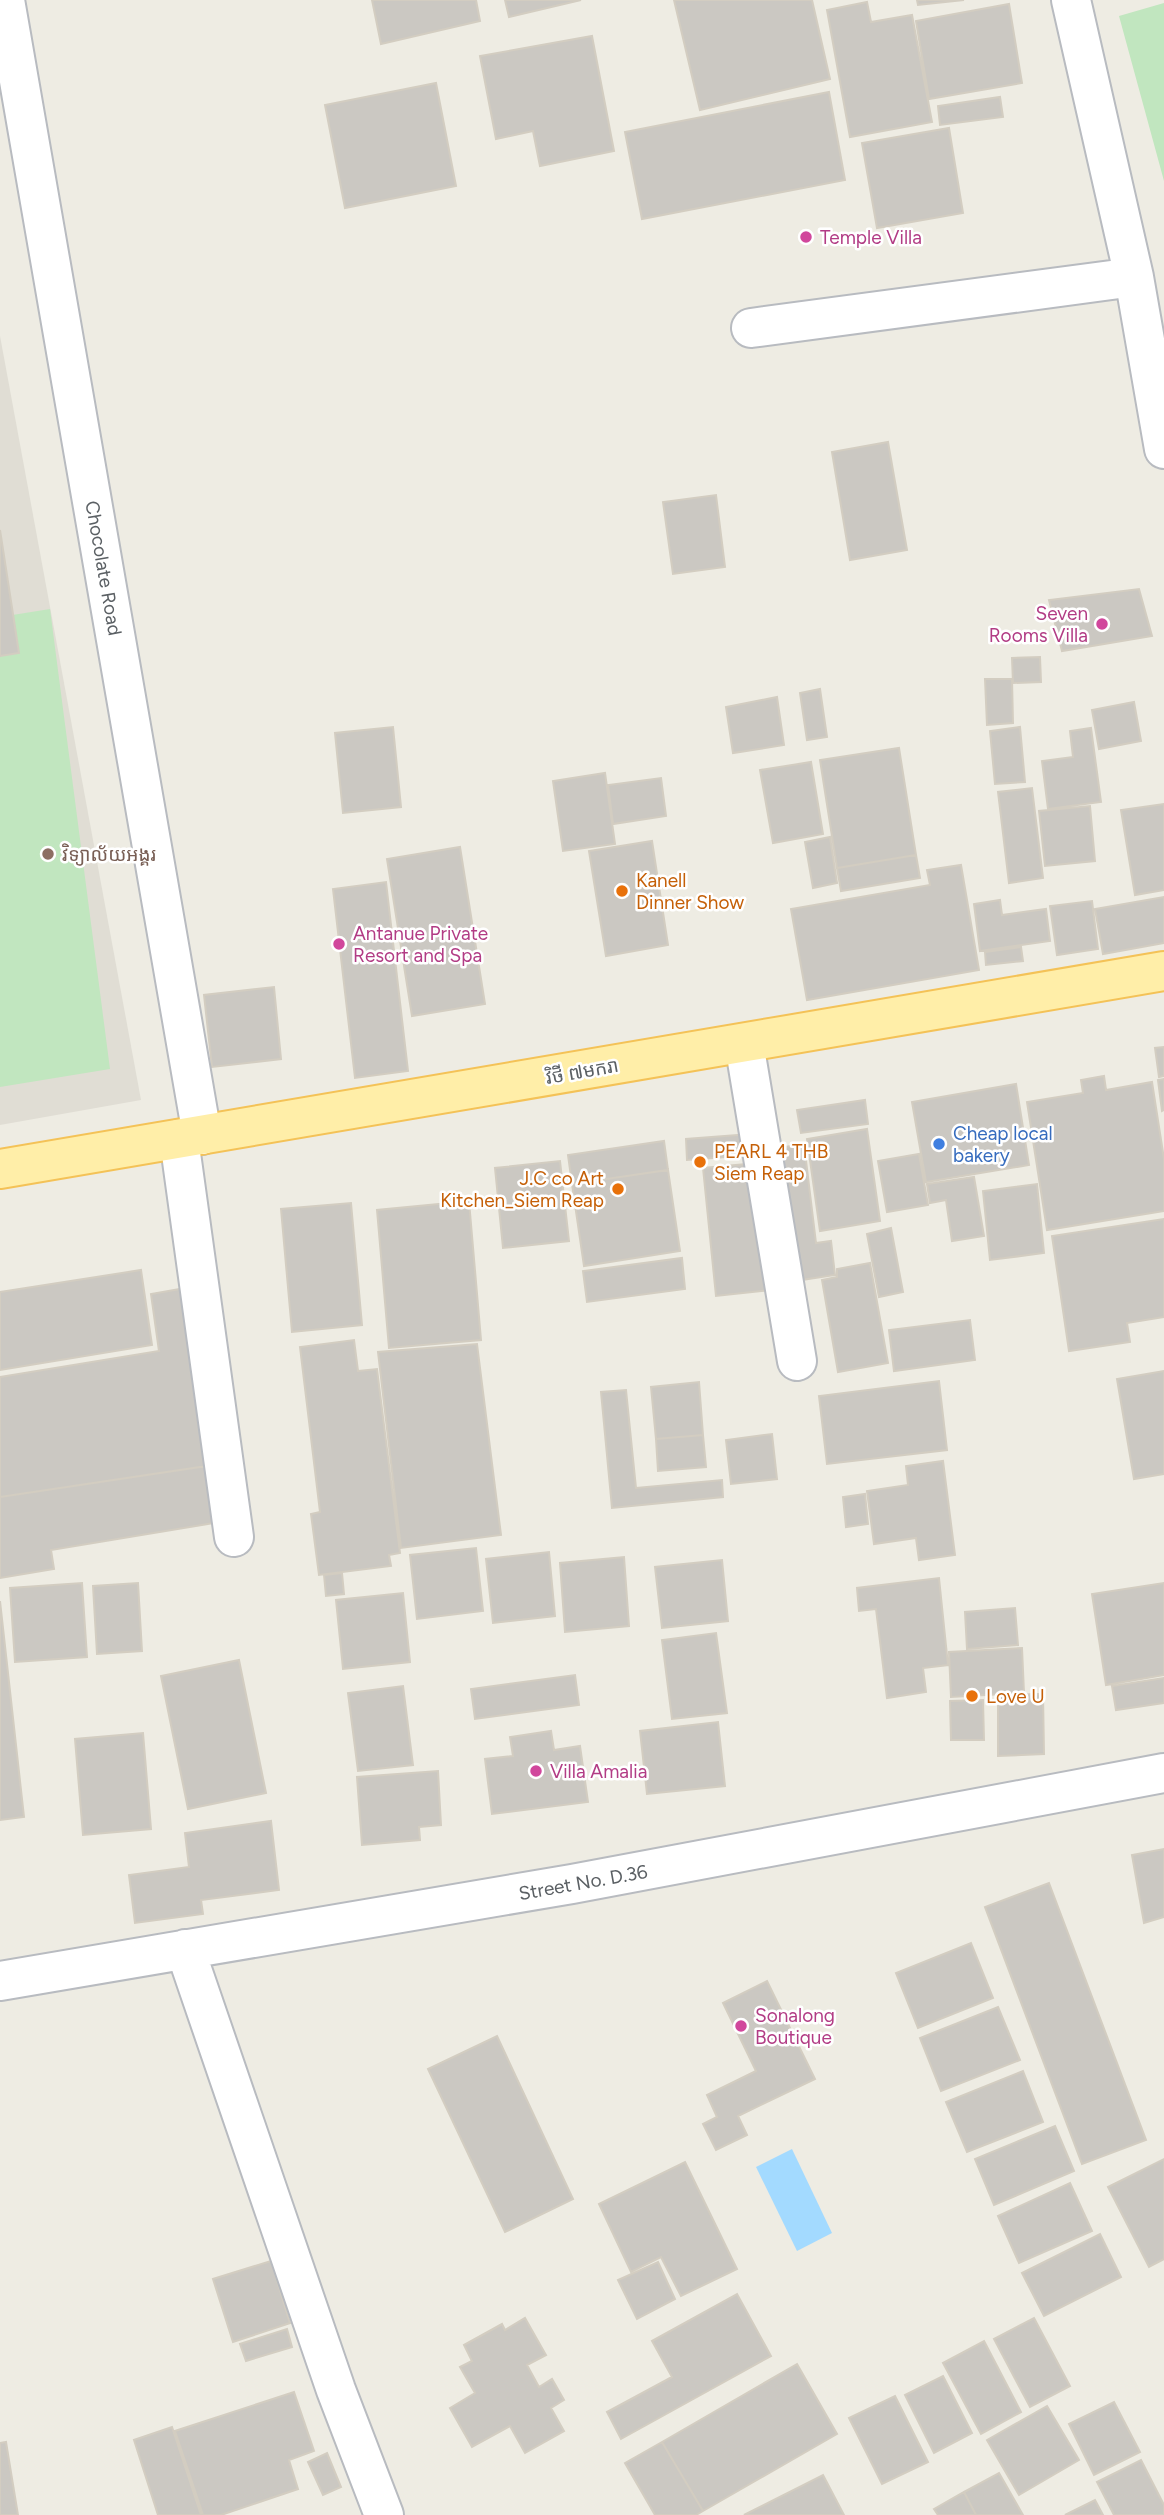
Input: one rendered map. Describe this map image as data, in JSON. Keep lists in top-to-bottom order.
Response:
{
  "streets": {
    "main road": ["វិថី ៧មករា"],
    "street": ["Chocolate Road", "Street No. D.36"]
  },
  "crossings": [
    ["Chocolate Road", "វិថី ៧មករា"]
  ],
  "places": [
    "Temple Villa",
    "Seven Rooms Villa",
    "វិទ្យាល័យអង្គរ",
    "Kanell Dinner Show",
    "Antanue Private Resort and Spa",
    "Cheap local bakery",
    "PEARL 4 THB Siem Reap",
    "J.C co Art Kitchen_Siem Reap",
    "Love U",
    "Villa Amalia",
    "Sonalong Boutique"
  ]
}
